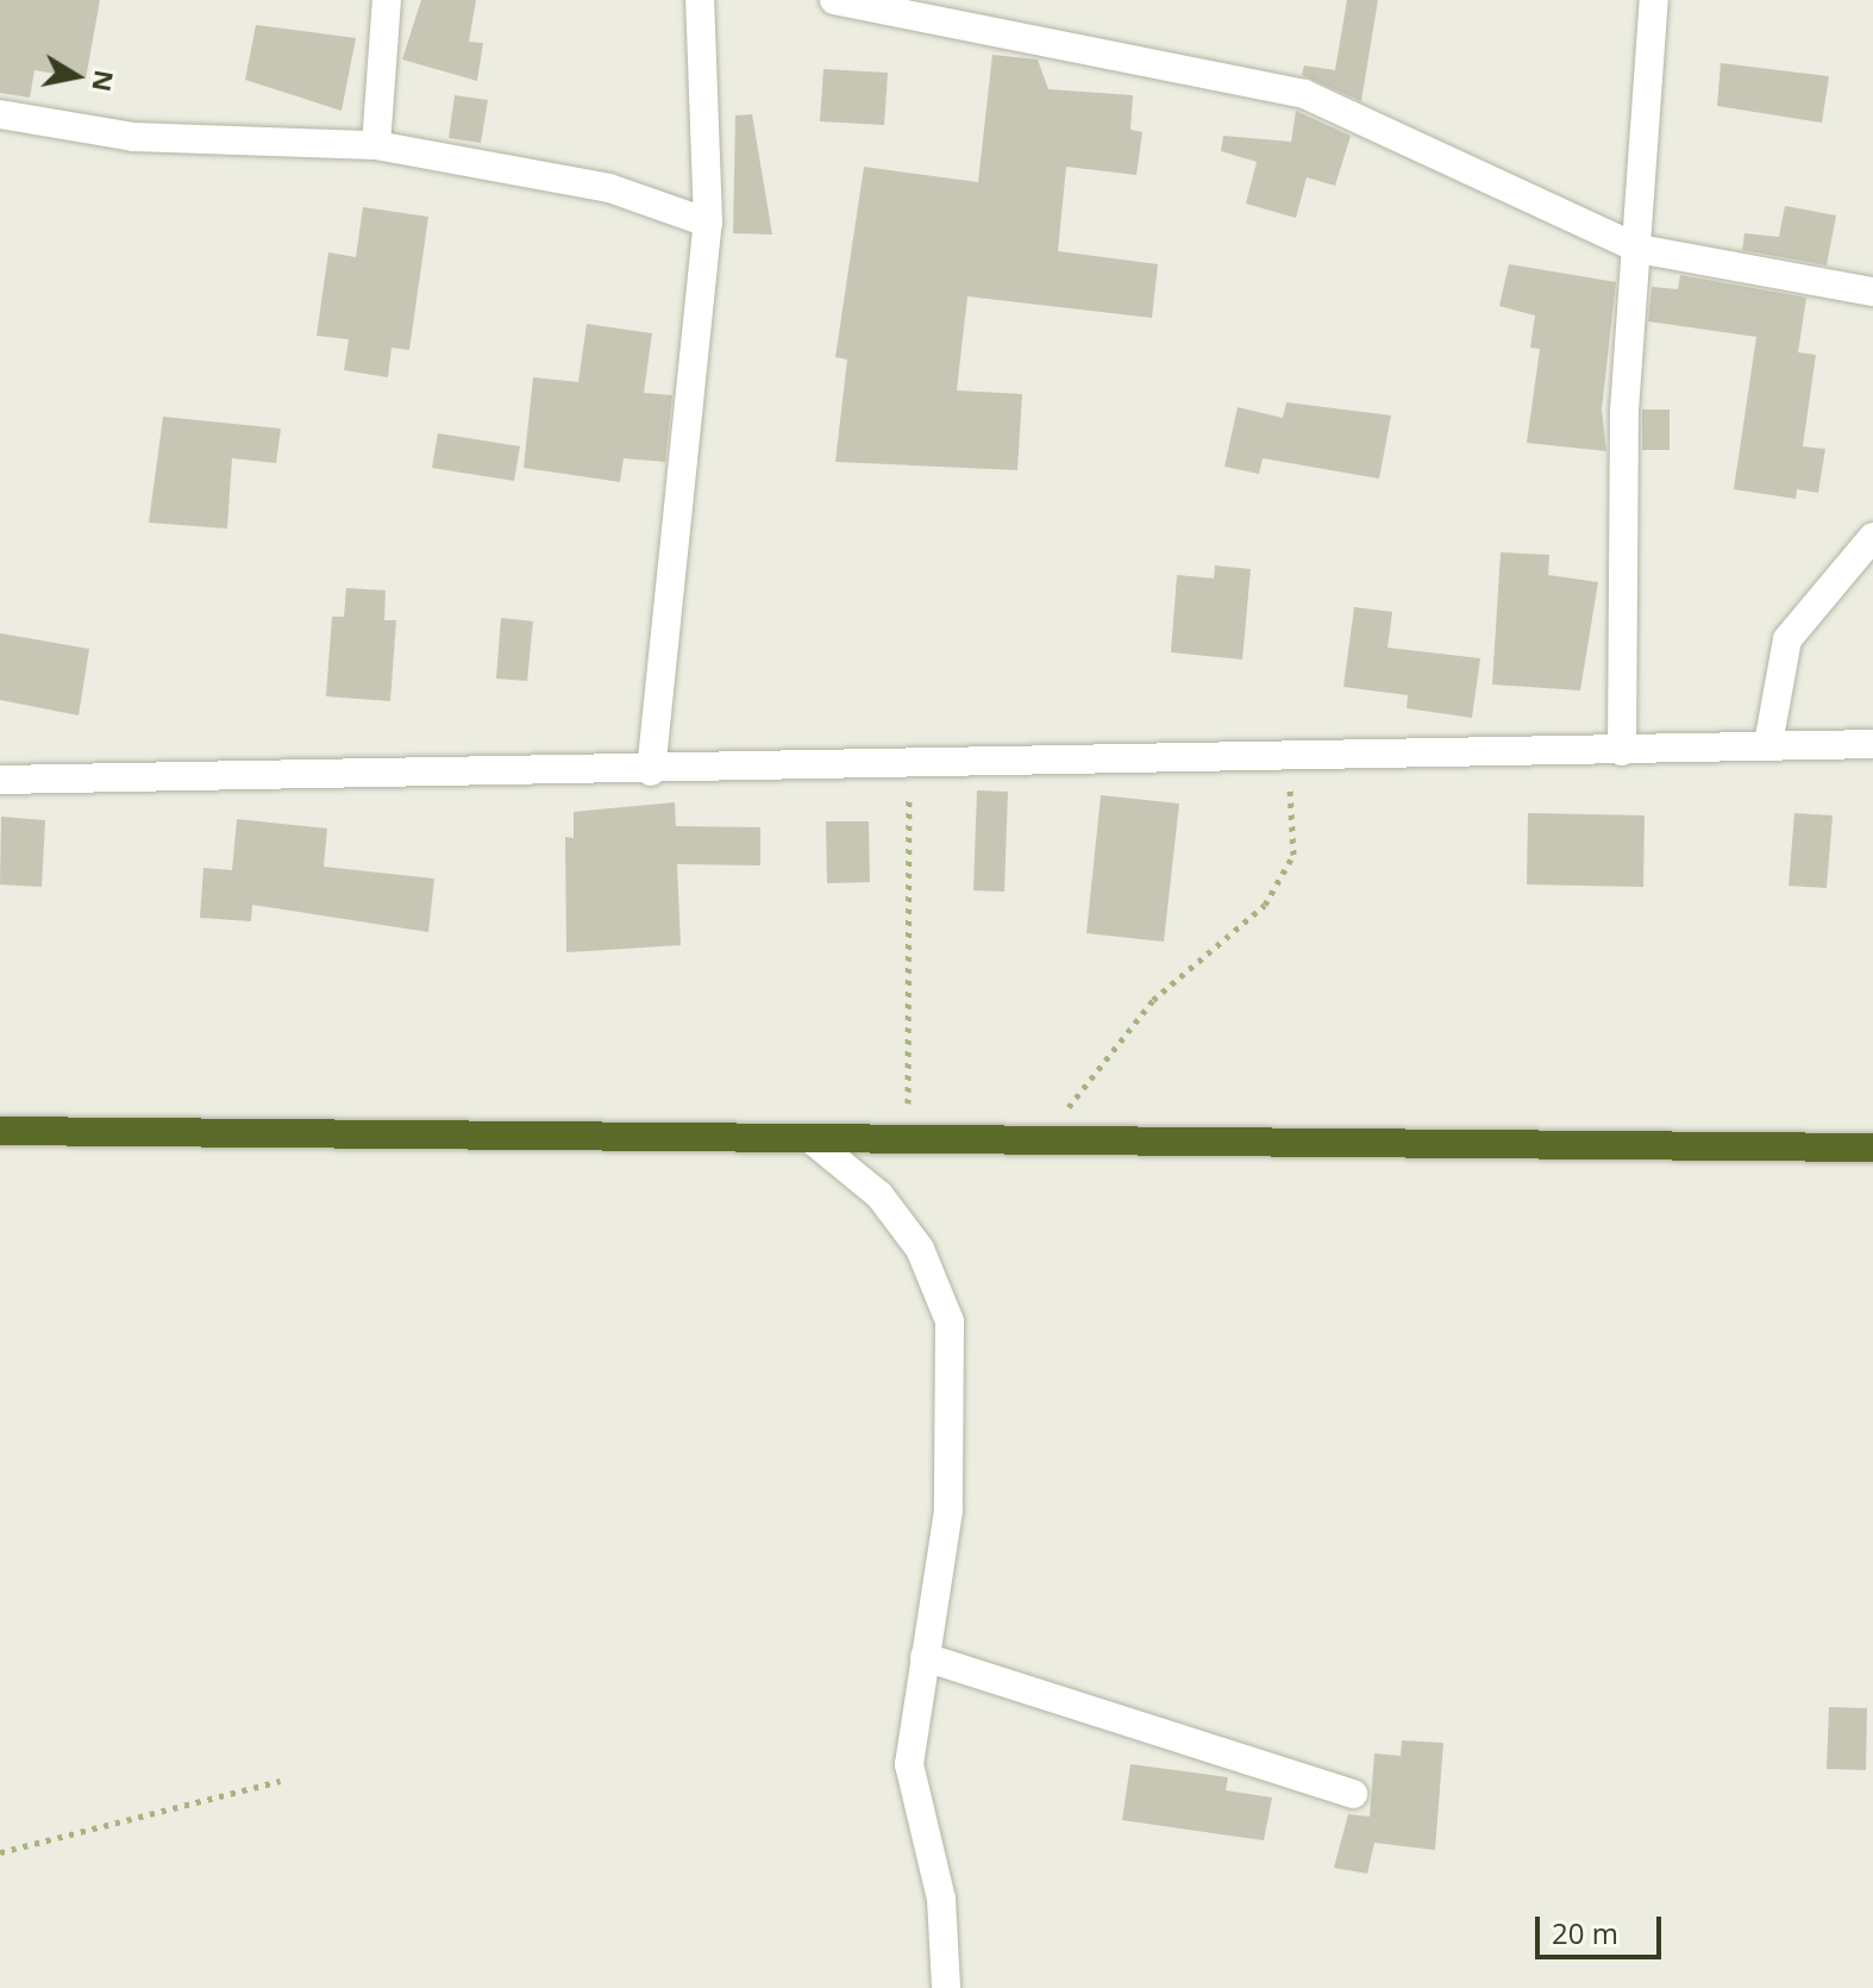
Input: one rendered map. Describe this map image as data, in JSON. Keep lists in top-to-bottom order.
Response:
{
  "scale_bar": "20 m",
  "north": "right"
}
